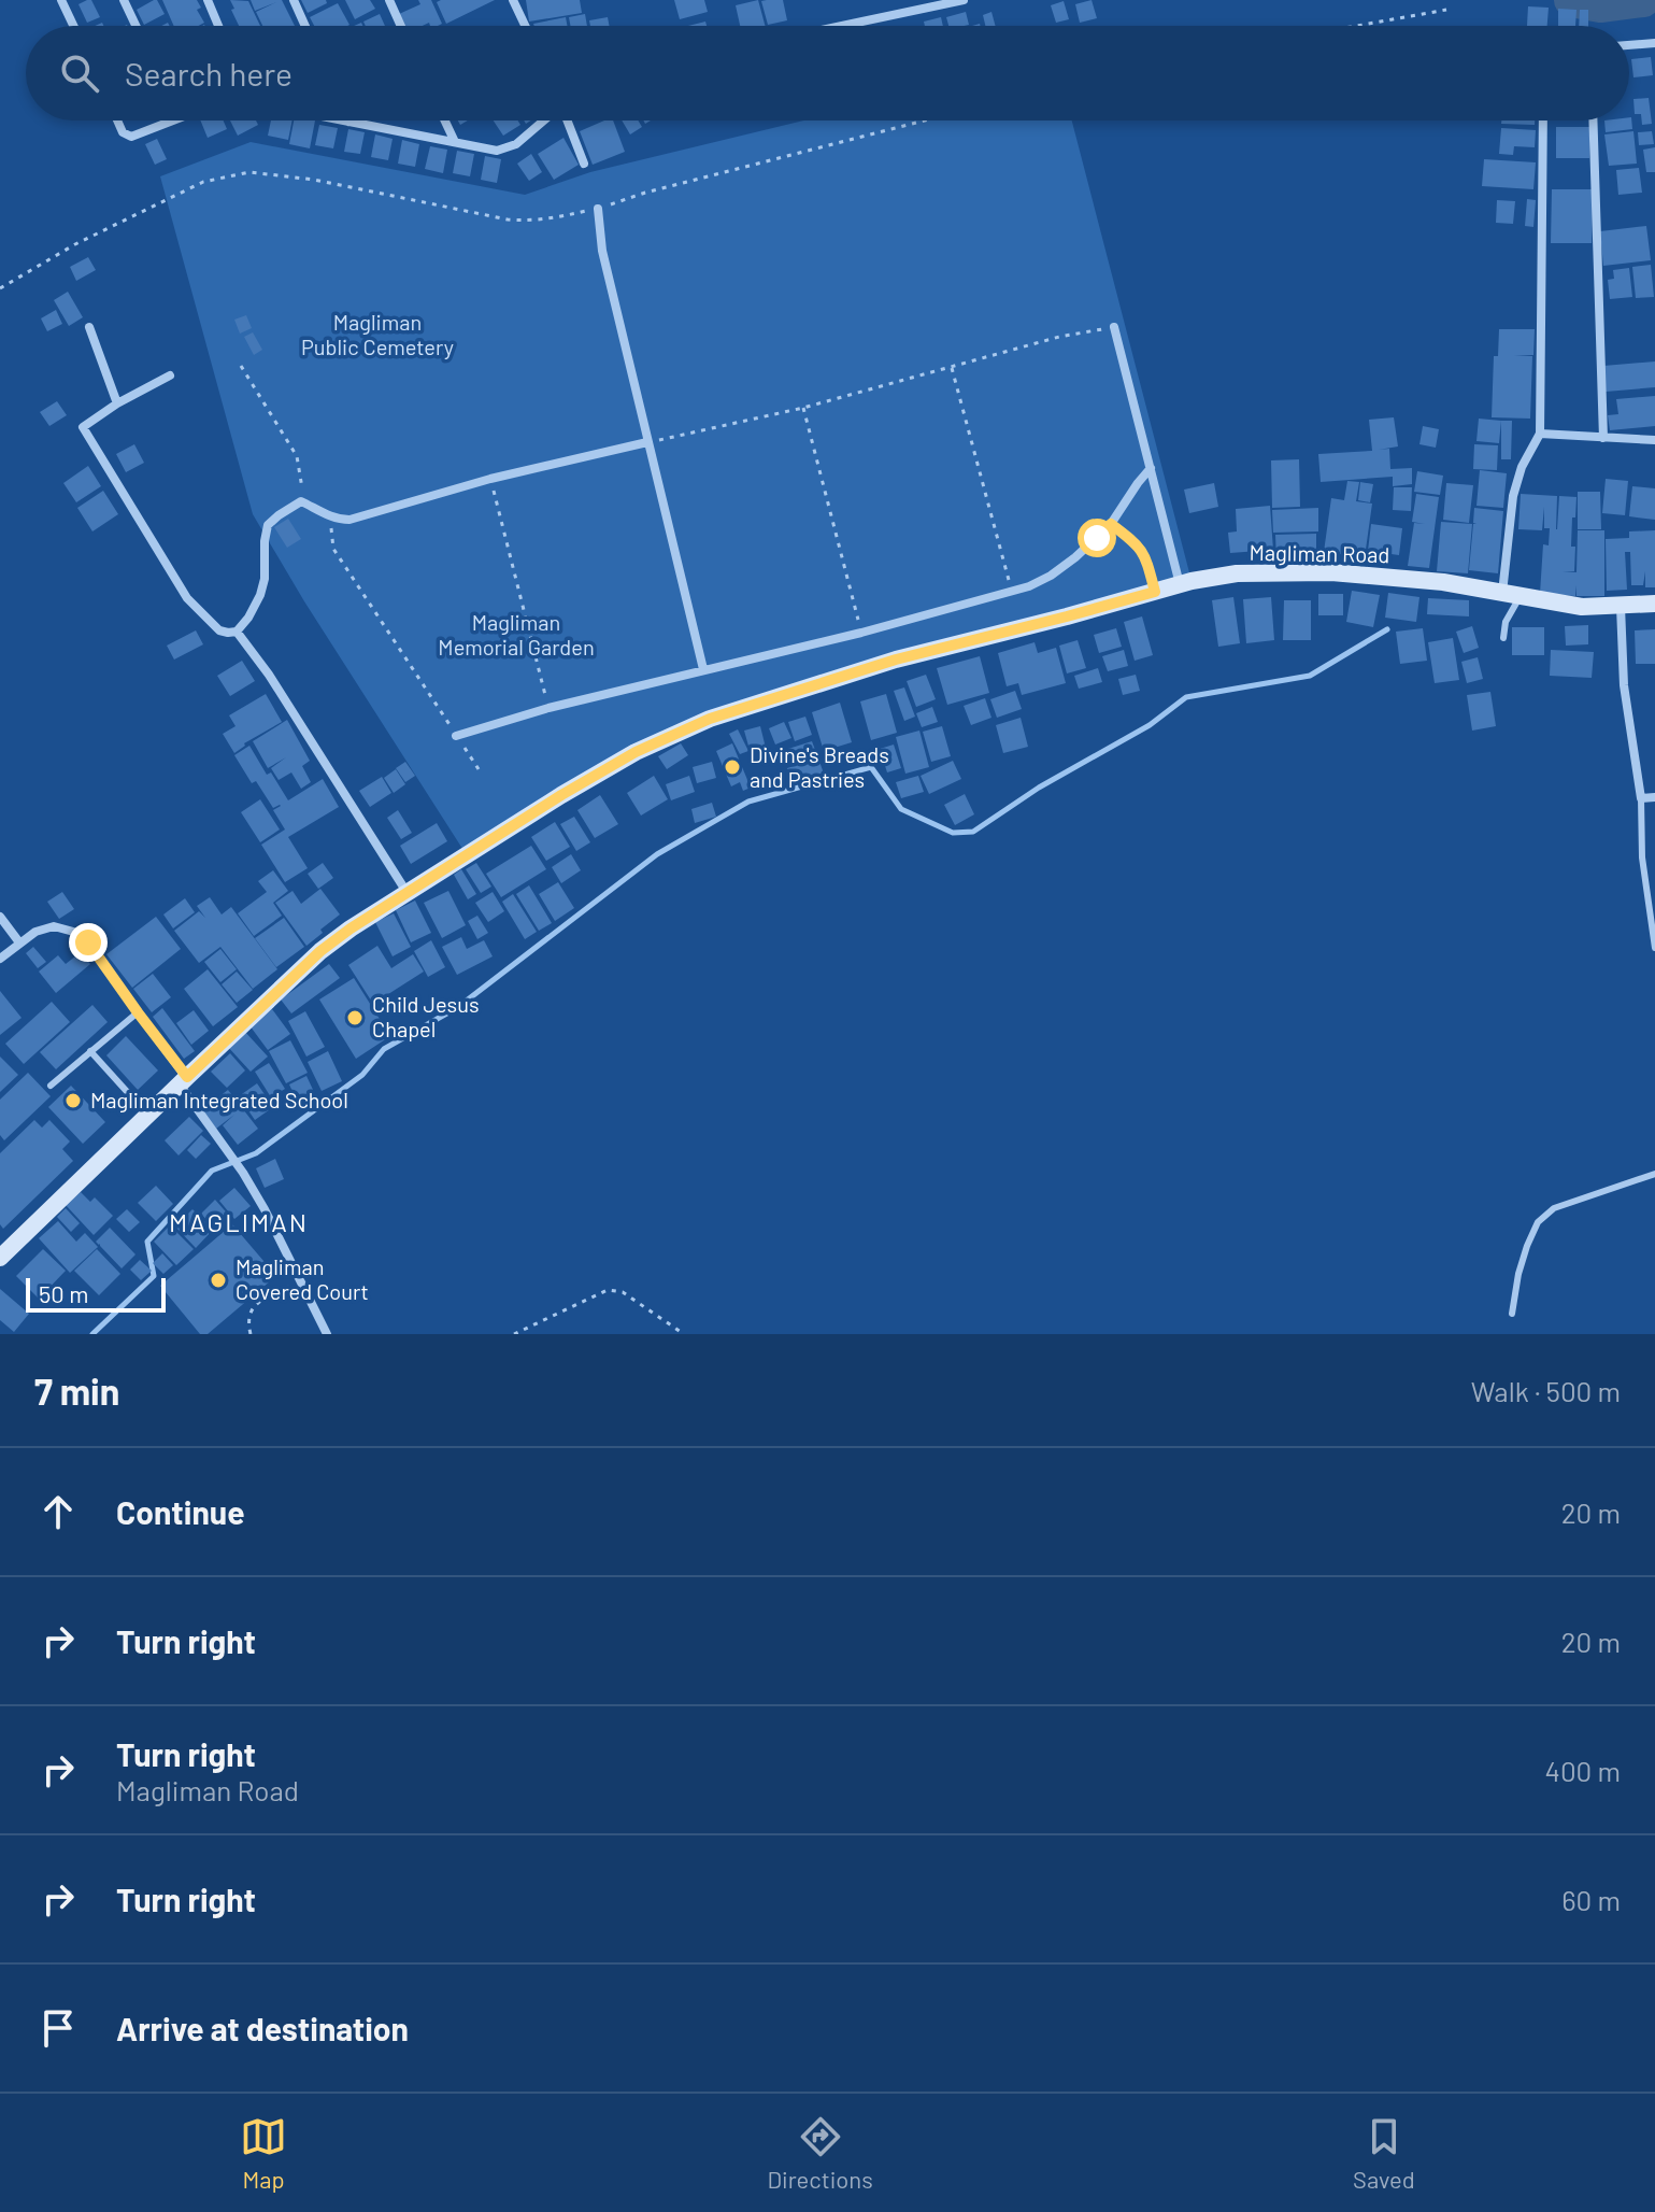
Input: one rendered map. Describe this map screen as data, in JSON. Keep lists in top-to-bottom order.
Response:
{
  "streets": {
    "street": ["Magliman Road"]
  },
  "districts": ["MAGLIMAN"],
  "parks": ["Magliman Public Cemetery", "Magliman Memorial Garden"],
  "places": [
    "Divine's Breads and Pastries",
    "Child Jesus Chapel",
    "Magliman Integrated School",
    "Magliman Covered Court"
  ],
  "scale_bar": "50 m",
  "page": {
    "search": "Search here",
    "scale": "50 m",
    "heading": ["7 min", "Walk · 500 m"],
    "list": [
      ["Continue", "20 m"],
      ["Turn right", "20 m"],
      ["Turn right", "Magliman Road", "400 m"],
      ["Turn right", "60 m"],
      "Arrive at destination"
    ],
    "nav": ["Map", "Directions", "Saved"]
  }
}
